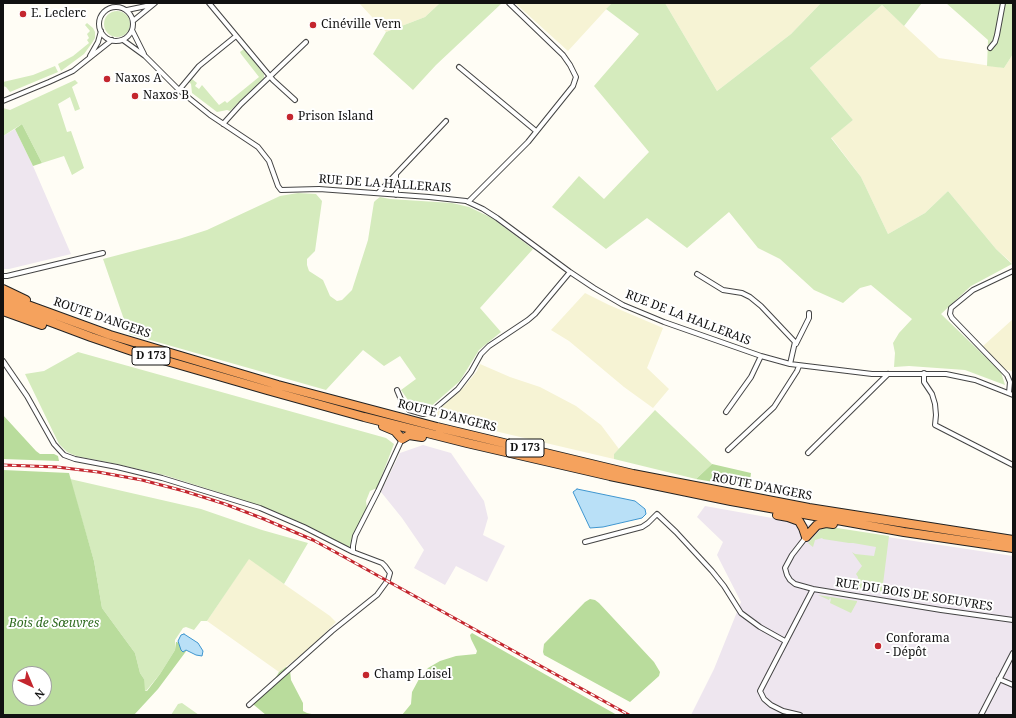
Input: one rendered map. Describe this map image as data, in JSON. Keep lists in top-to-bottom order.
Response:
{
  "streets": {
    "highway": ["ROUTE D'ANGERS", "D 173"],
    "street": ["RUE DE LA HALLERAIS", "RUE DU BOIS DE SOEUVRES"]
  },
  "parks": ["Bois de Sœuvres"],
  "places": [
    "E. Leclerc",
    "Cinéville Vern",
    "Naxos A",
    "Naxos B",
    "Prison Island",
    "Conforama - Dépôt",
    "Champ Loisel"
  ],
  "north": "bottom right"
}
